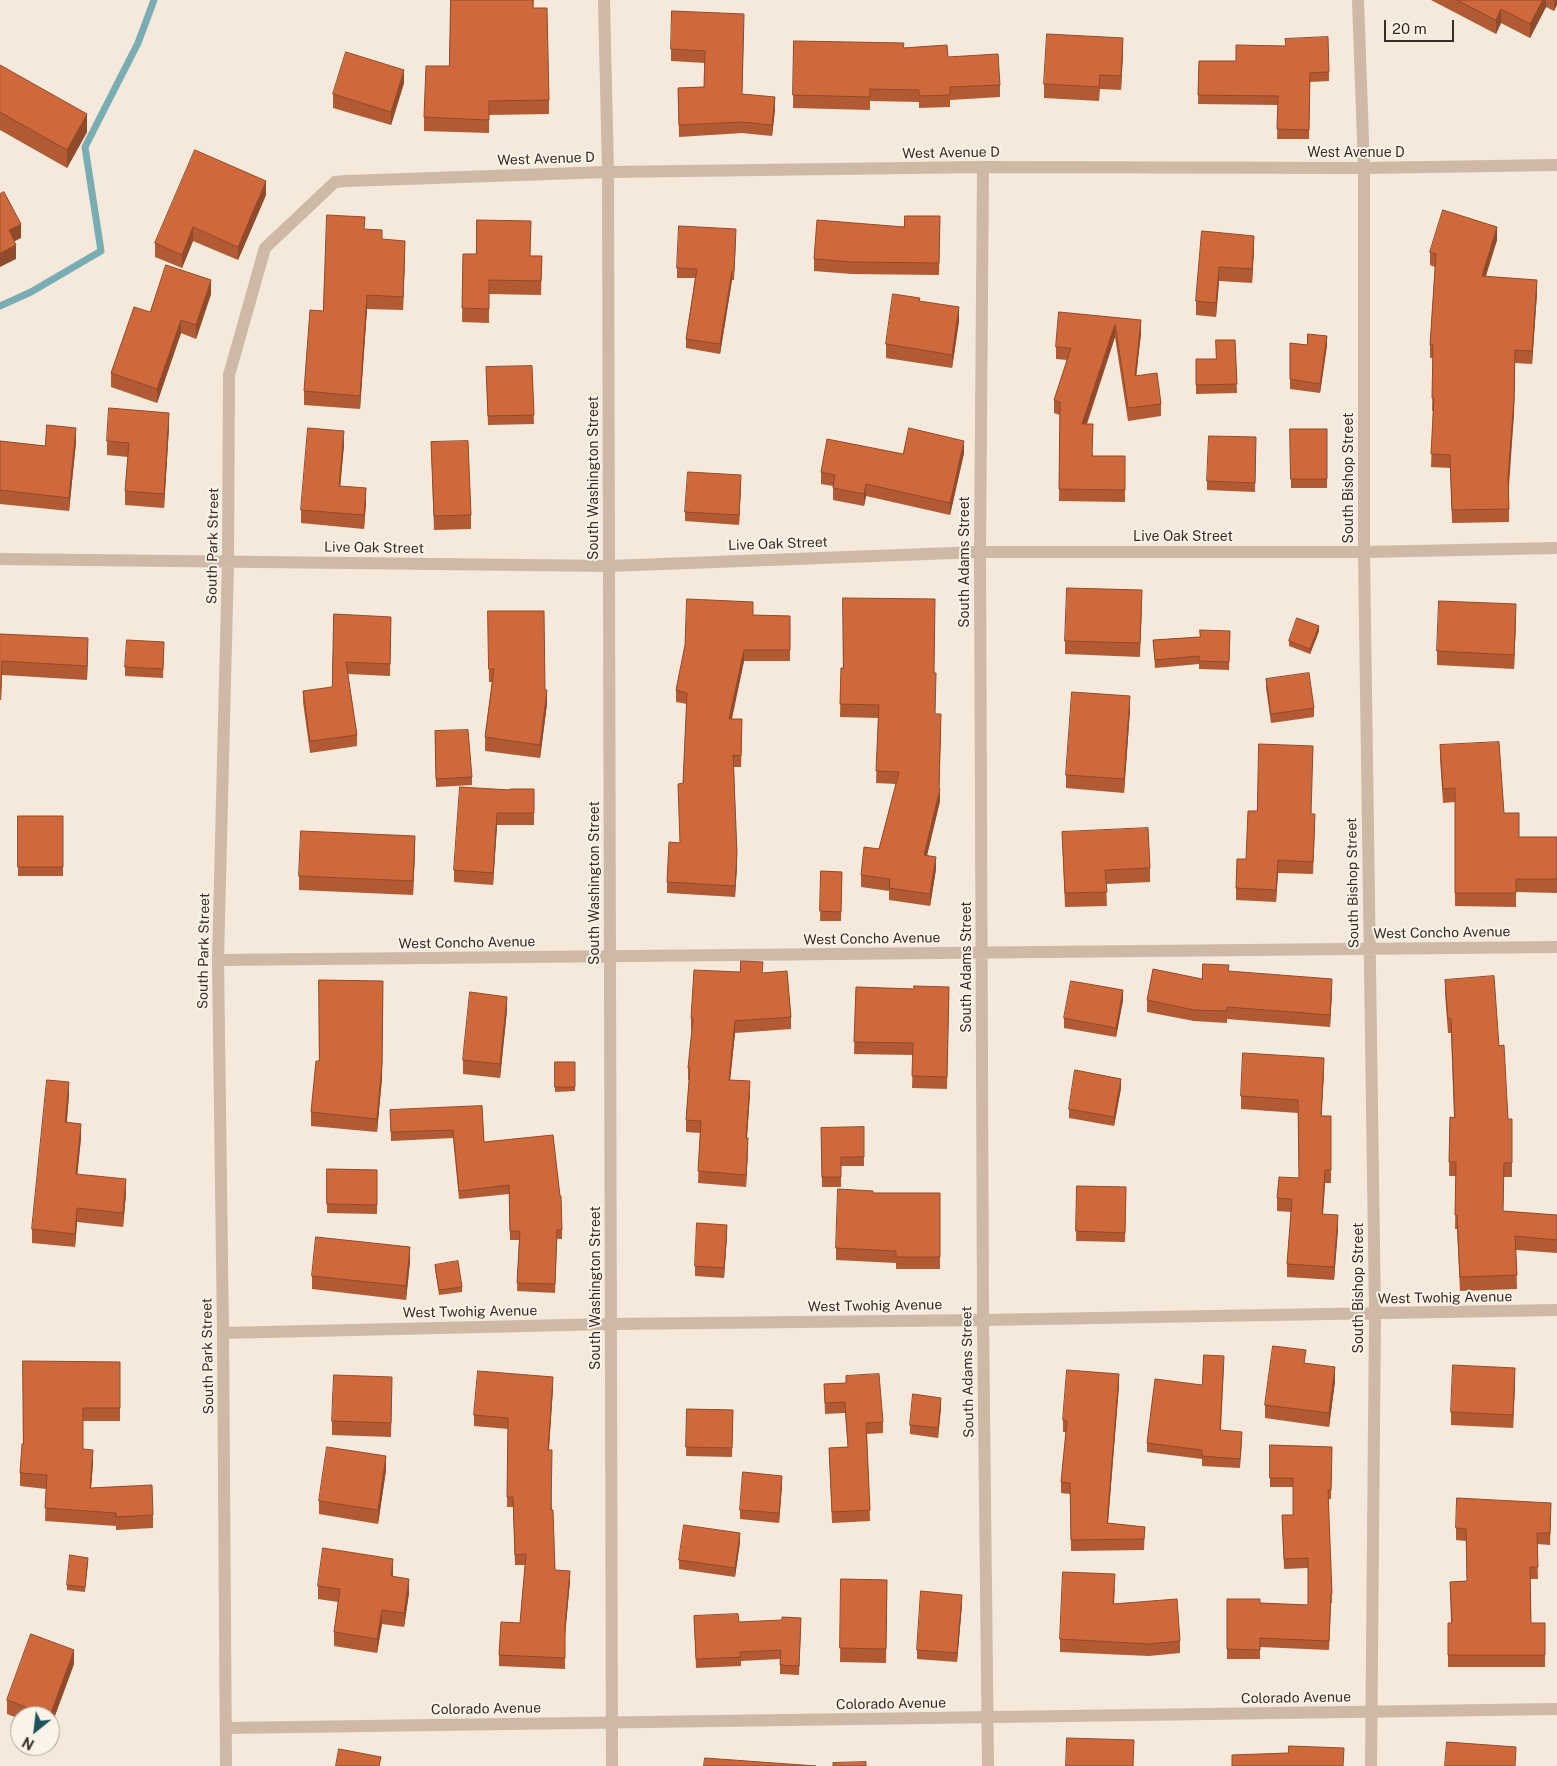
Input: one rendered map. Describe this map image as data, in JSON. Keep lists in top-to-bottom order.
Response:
{
  "streets": {
    "street": [
      "West Avenue D",
      "South Washington Street",
      "South Bishop Street",
      "Live Oak Street",
      "South Park Street",
      "South Adams Street",
      "West Concho Avenue",
      "West Twohig Avenue",
      "Colorado Avenue"
    ]
  },
  "crossings": [
    ["West Avenue D", "South Washington Street"],
    ["West Avenue D", "South Bishop Street"],
    ["West Avenue D", "South Park Street"],
    ["West Avenue D", "South Adams Street"],
    ["South Washington Street", "Live Oak Street"],
    ["South Washington Street", "West Concho Avenue"],
    ["South Washington Street", "West Twohig Avenue"],
    ["South Washington Street", "Colorado Avenue"],
    ["South Bishop Street", "Live Oak Street"],
    ["South Bishop Street", "West Concho Avenue"],
    ["South Bishop Street", "West Twohig Avenue"],
    ["South Bishop Street", "Colorado Avenue"],
    ["Live Oak Street", "South Park Street"],
    ["Live Oak Street", "South Adams Street"],
    ["South Park Street", "West Concho Avenue"],
    ["South Park Street", "West Twohig Avenue"],
    ["South Park Street", "Colorado Avenue"],
    ["South Adams Street", "West Concho Avenue"],
    ["South Adams Street", "West Twohig Avenue"],
    ["South Adams Street", "Colorado Avenue"]
  ],
  "scale_bar": "20 m",
  "north": "bottom left"
}
